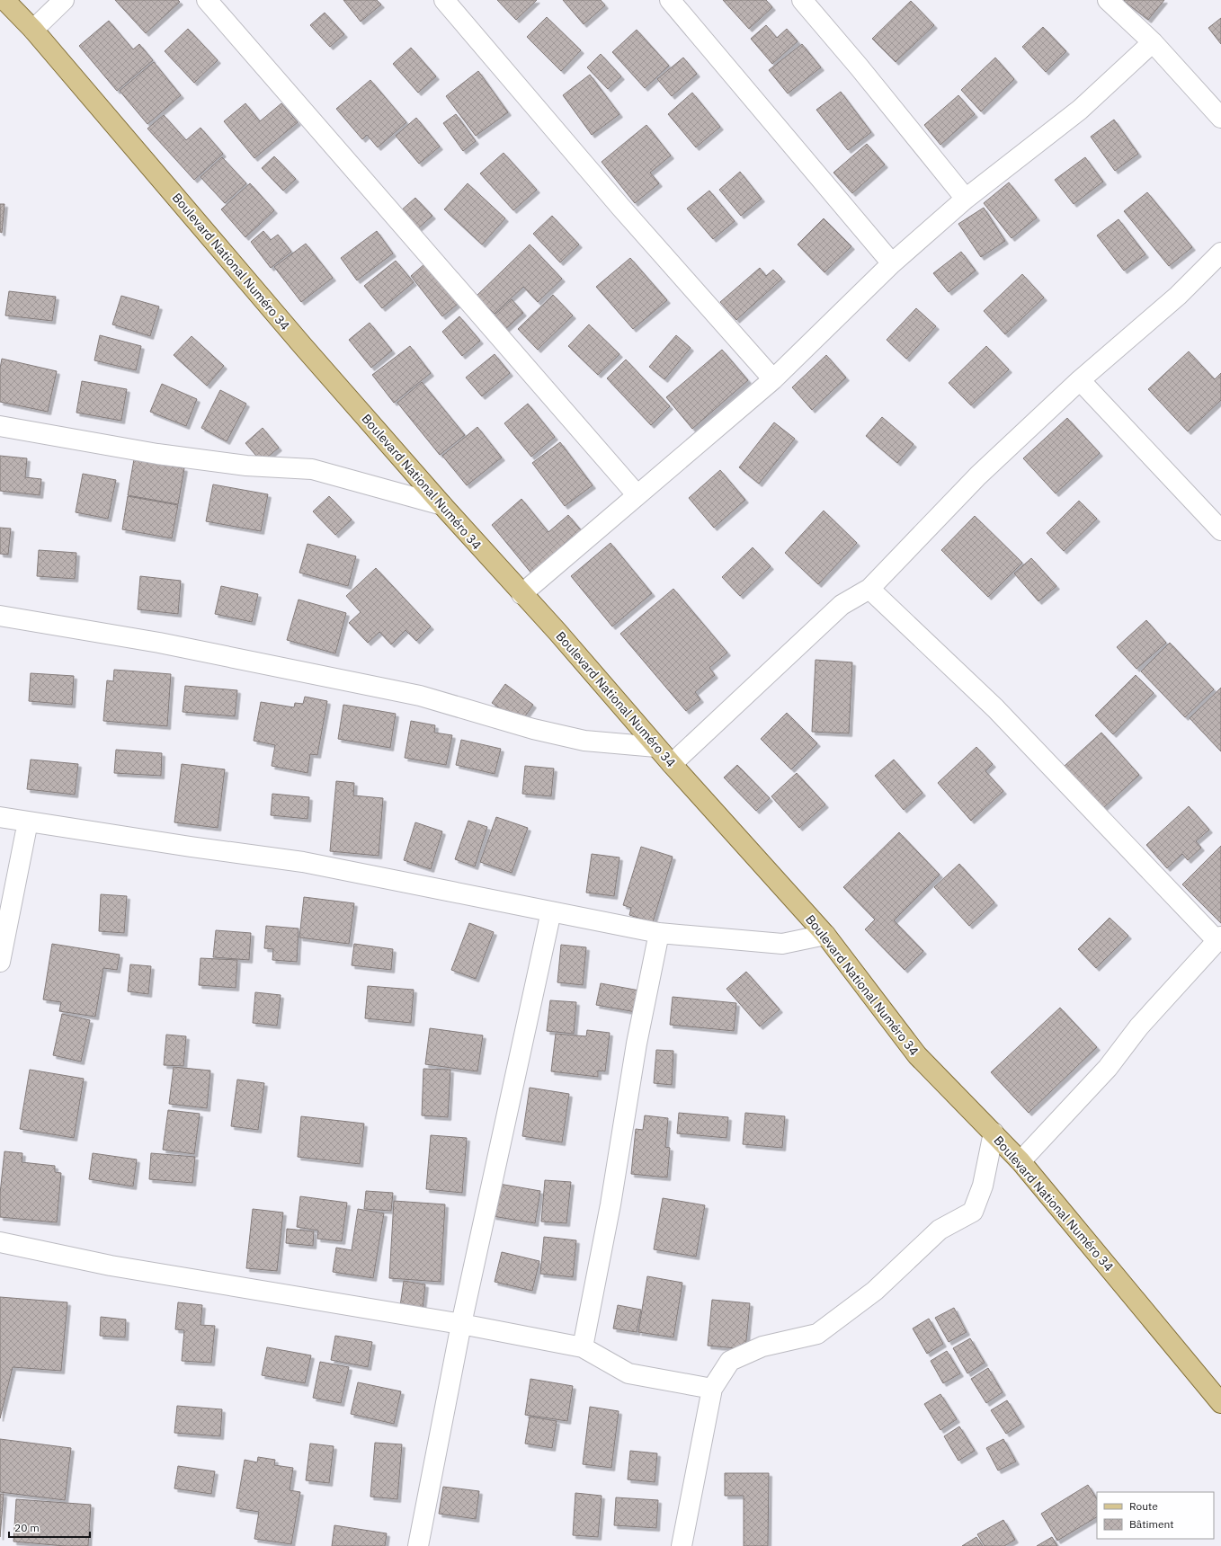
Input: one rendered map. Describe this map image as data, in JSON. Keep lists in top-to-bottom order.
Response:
{
  "streets": {
    "main road": ["Boulevard National Numéro 34"]
  },
  "legend": ["Route", "Bâtiment"],
  "scale_bar": "20 m"
}
